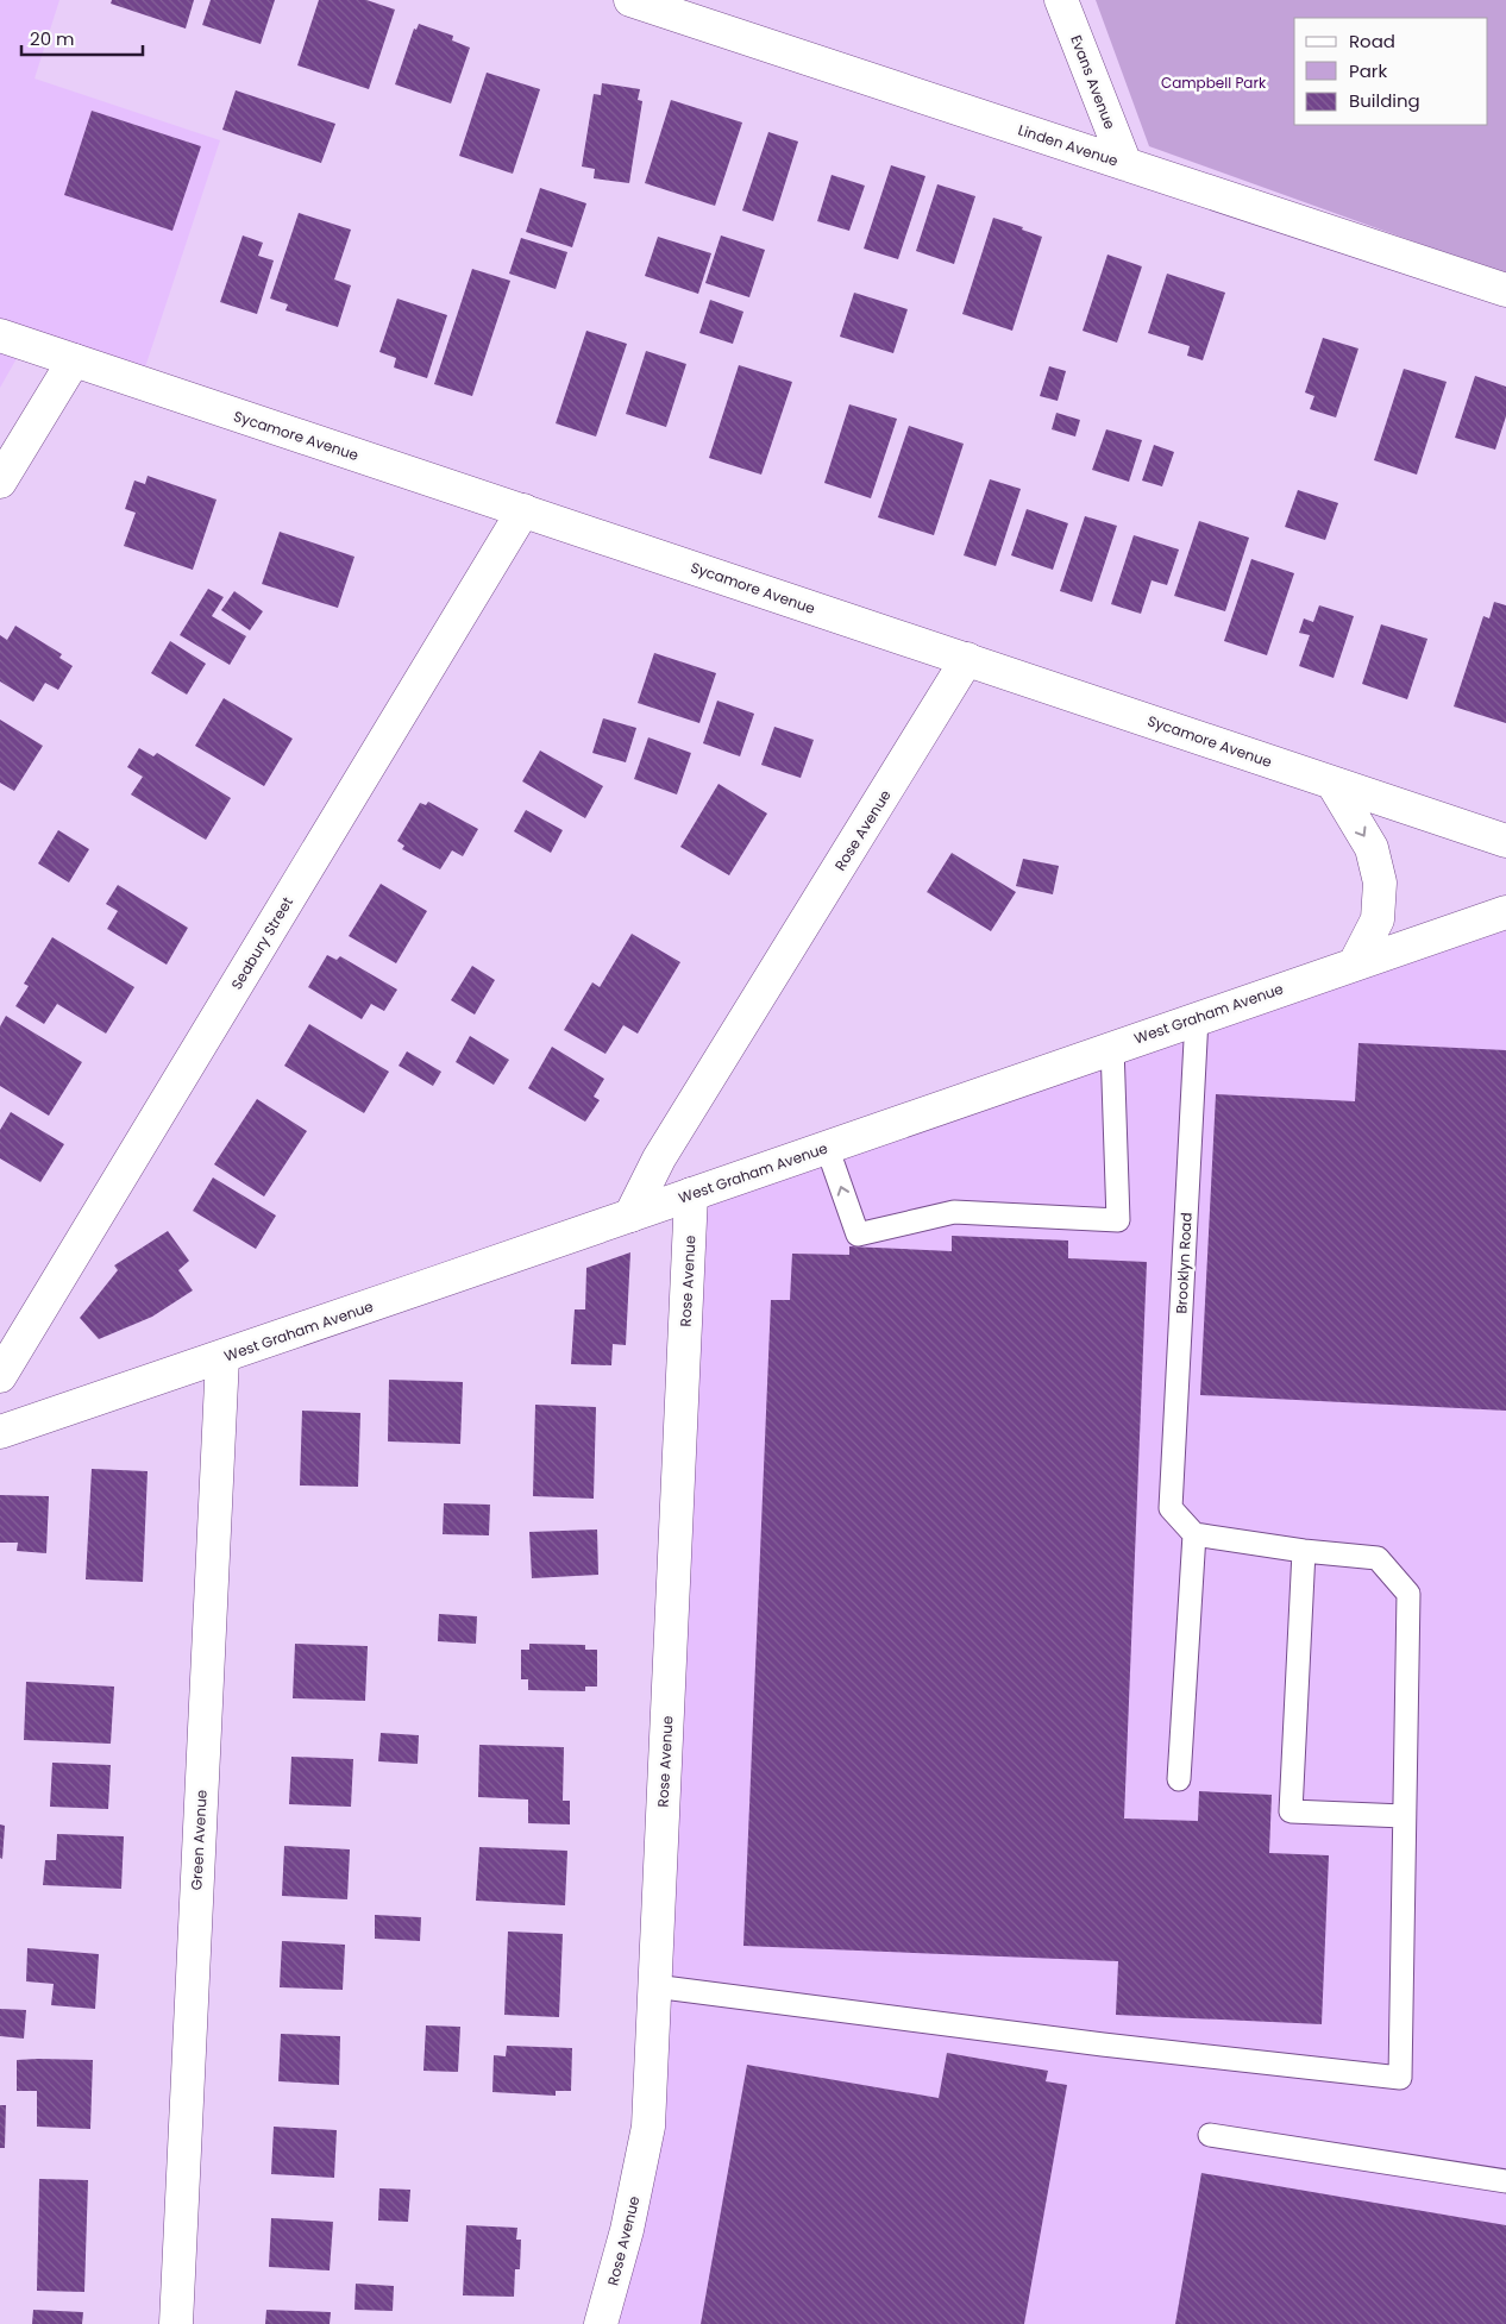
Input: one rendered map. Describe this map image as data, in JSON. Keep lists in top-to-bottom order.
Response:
{
  "streets": {
    "street": [
      "Evans Avenue",
      "Linden Avenue",
      "Sycamore Avenue",
      "Rose Avenue",
      "Seabury Street",
      "West Graham Avenue",
      "Green Avenue"
    ],
    "lane": ["Brooklyn Road"]
  },
  "crossings": [
    ["Evans Avenue", "Linden Avenue"],
    ["Sycamore Avenue", "Rose Avenue"],
    ["Sycamore Avenue", "Seabury Street"],
    ["Rose Avenue", "West Graham Avenue"],
    ["West Graham Avenue", "Brooklyn Road"],
    ["West Graham Avenue", "Green Avenue"]
  ],
  "parks": ["Campbell Park"],
  "legend": ["Road", "Park", "Building"],
  "scale_bar": "20 m"
}
